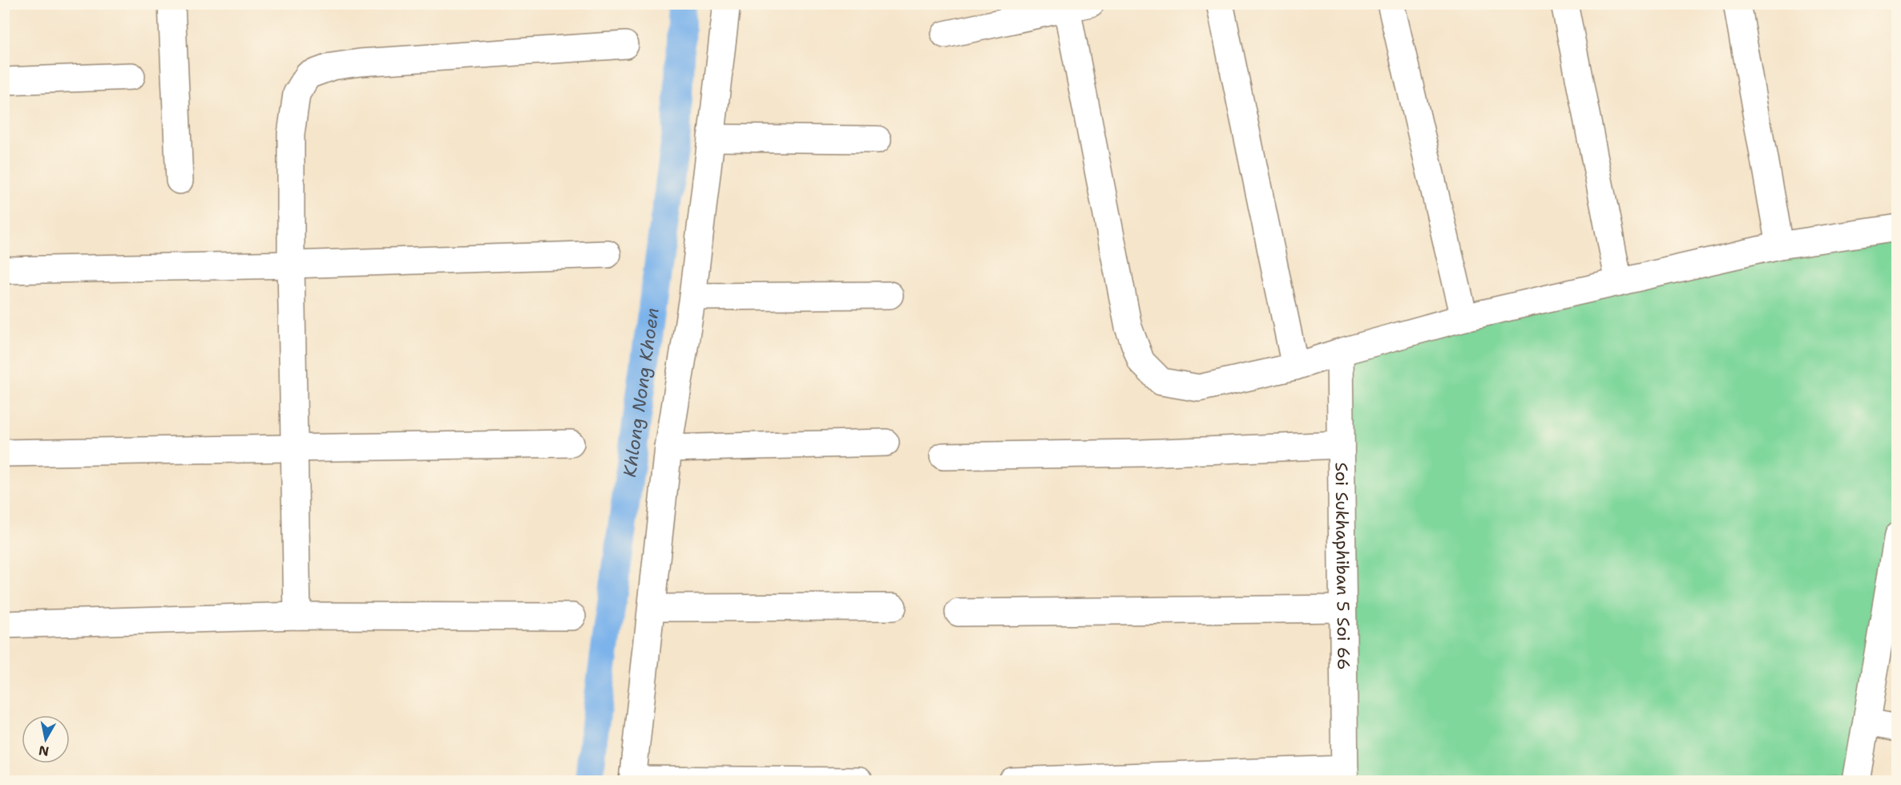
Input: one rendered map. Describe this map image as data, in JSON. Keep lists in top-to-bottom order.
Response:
{
  "streets": {
    "street": ["Soi Sukhaphiban 5 Soi 66"]
  },
  "water": ["Khlong Nong Khoen"],
  "north": "bottom"
}
